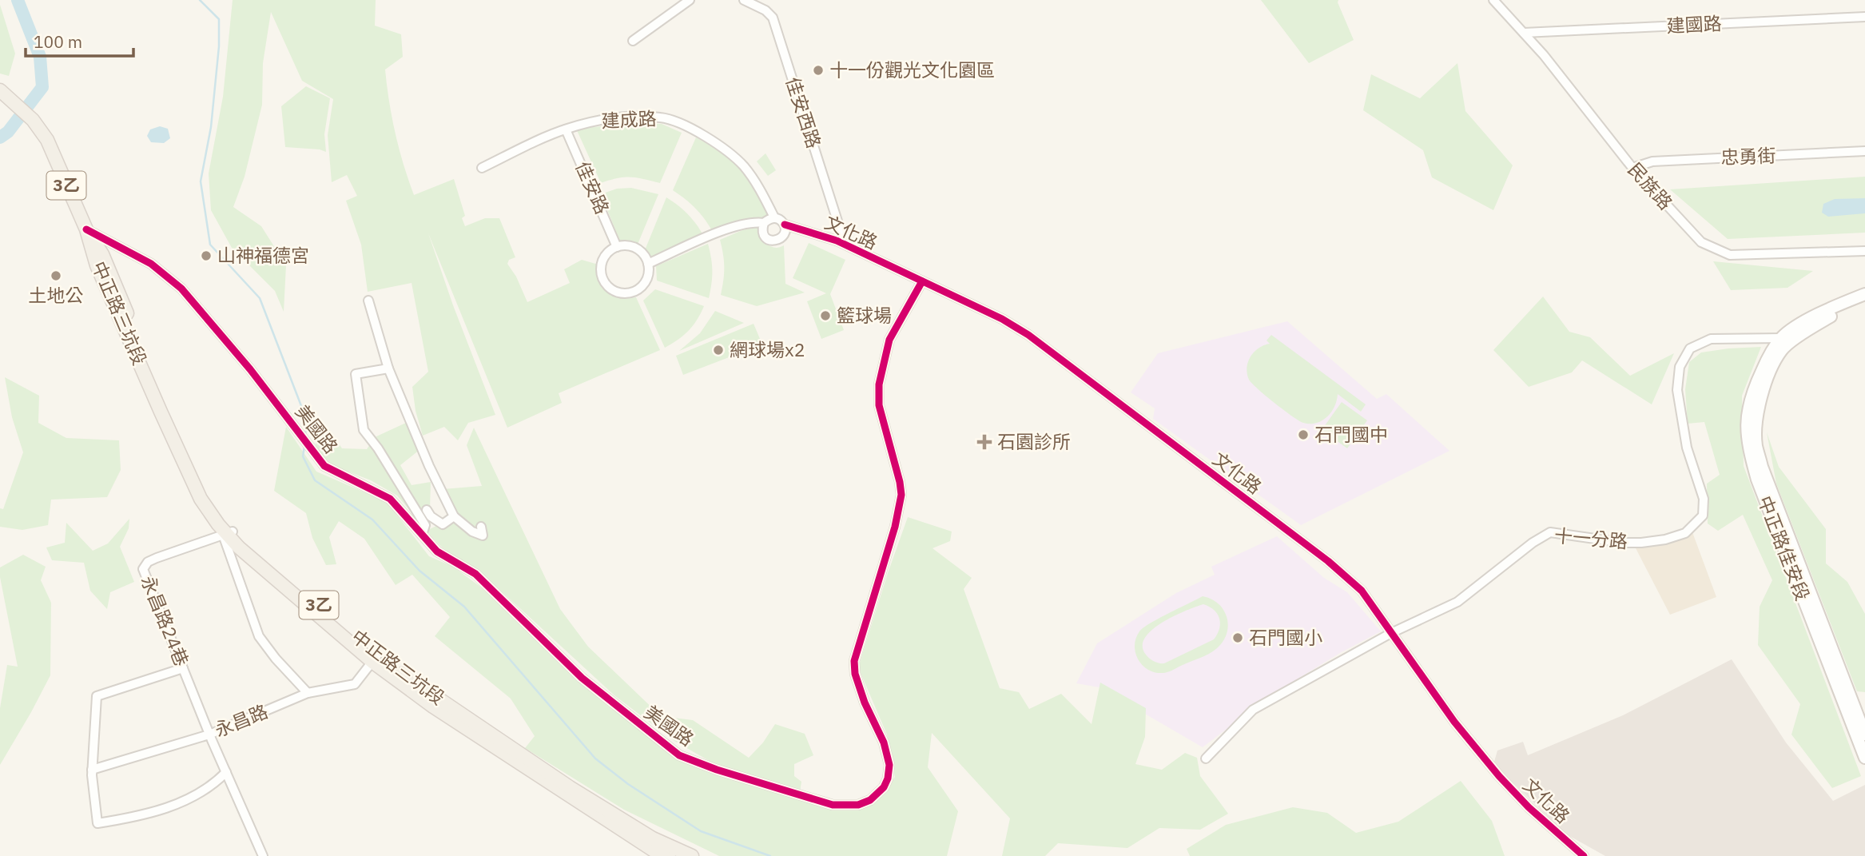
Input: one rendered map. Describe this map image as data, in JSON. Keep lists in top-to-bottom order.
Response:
{
  "streets": {
    "main road": ["3乙", "中正路三坑段", "中正路佳安段"],
    "street": [
      "建國路",
      "佳安西路",
      "建成路",
      "忠勇街",
      "民族路",
      "佳安路",
      "文化路",
      "美國路",
      "十一分路",
      "永昌路24巷",
      "永昌路"
    ]
  },
  "crossings": [
    ["建國路", "民族路"],
    ["佳安西路", "文化路"],
    ["建成路", "佳安路"],
    ["建成路", "文化路"],
    ["忠勇街", "民族路"],
    ["文化路", "美國路"],
    ["文化路", "十一分路"],
    ["中正路三坑段", "美國路"],
    ["中正路三坑段", "永昌路24巷"],
    ["中正路三坑段", "永昌路"],
    ["十一分路", "中正路佳安段"],
    ["永昌路24巷", "永昌路"]
  ],
  "places": {
    "other": [
      "十一份觀光文化園區",
      "山神福德宮",
      "土地公",
      "籃球場",
      "網球場x2",
      "石門國中",
      "石門國小"
    ],
    "health": ["石園診所"]
  },
  "scale_bar": "100 m"
}
